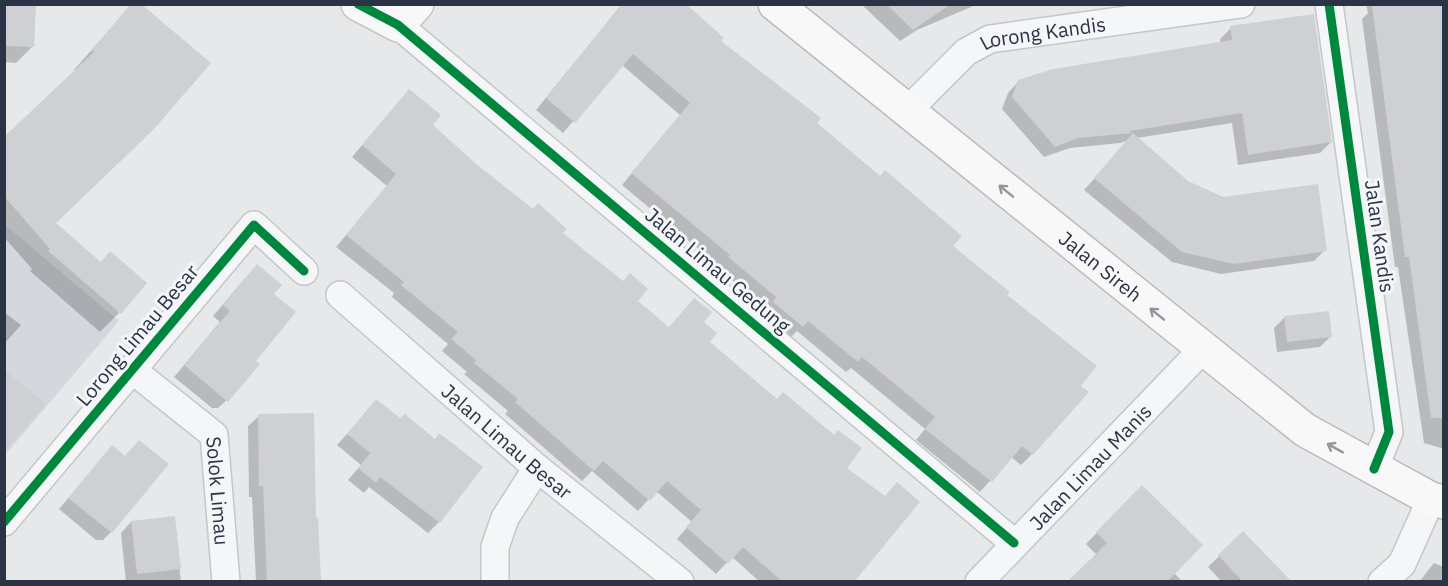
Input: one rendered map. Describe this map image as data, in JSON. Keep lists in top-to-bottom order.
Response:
{
  "streets": {
    "main road": ["Jalan Sireh"],
    "street": [
      "Lorong Kandis",
      "Jalan Kandis",
      "Jalan Limau Gedung",
      "Lorong Limau Besar",
      "Jalan Limau Besar",
      "Jalan Limau Manis",
      "Solok Limau"
    ]
  },
  "crossings": [
    ["Lorong Kandis", "Jalan Sireh"],
    ["Jalan Kandis", "Jalan Sireh"],
    ["Jalan Sireh", "Jalan Limau Manis"],
    ["Jalan Limau Gedung", "Jalan Limau Manis"],
    ["Lorong Limau Besar", "Solok Limau"]
  ],
  "one_way": ["Jalan Sireh"]
}
